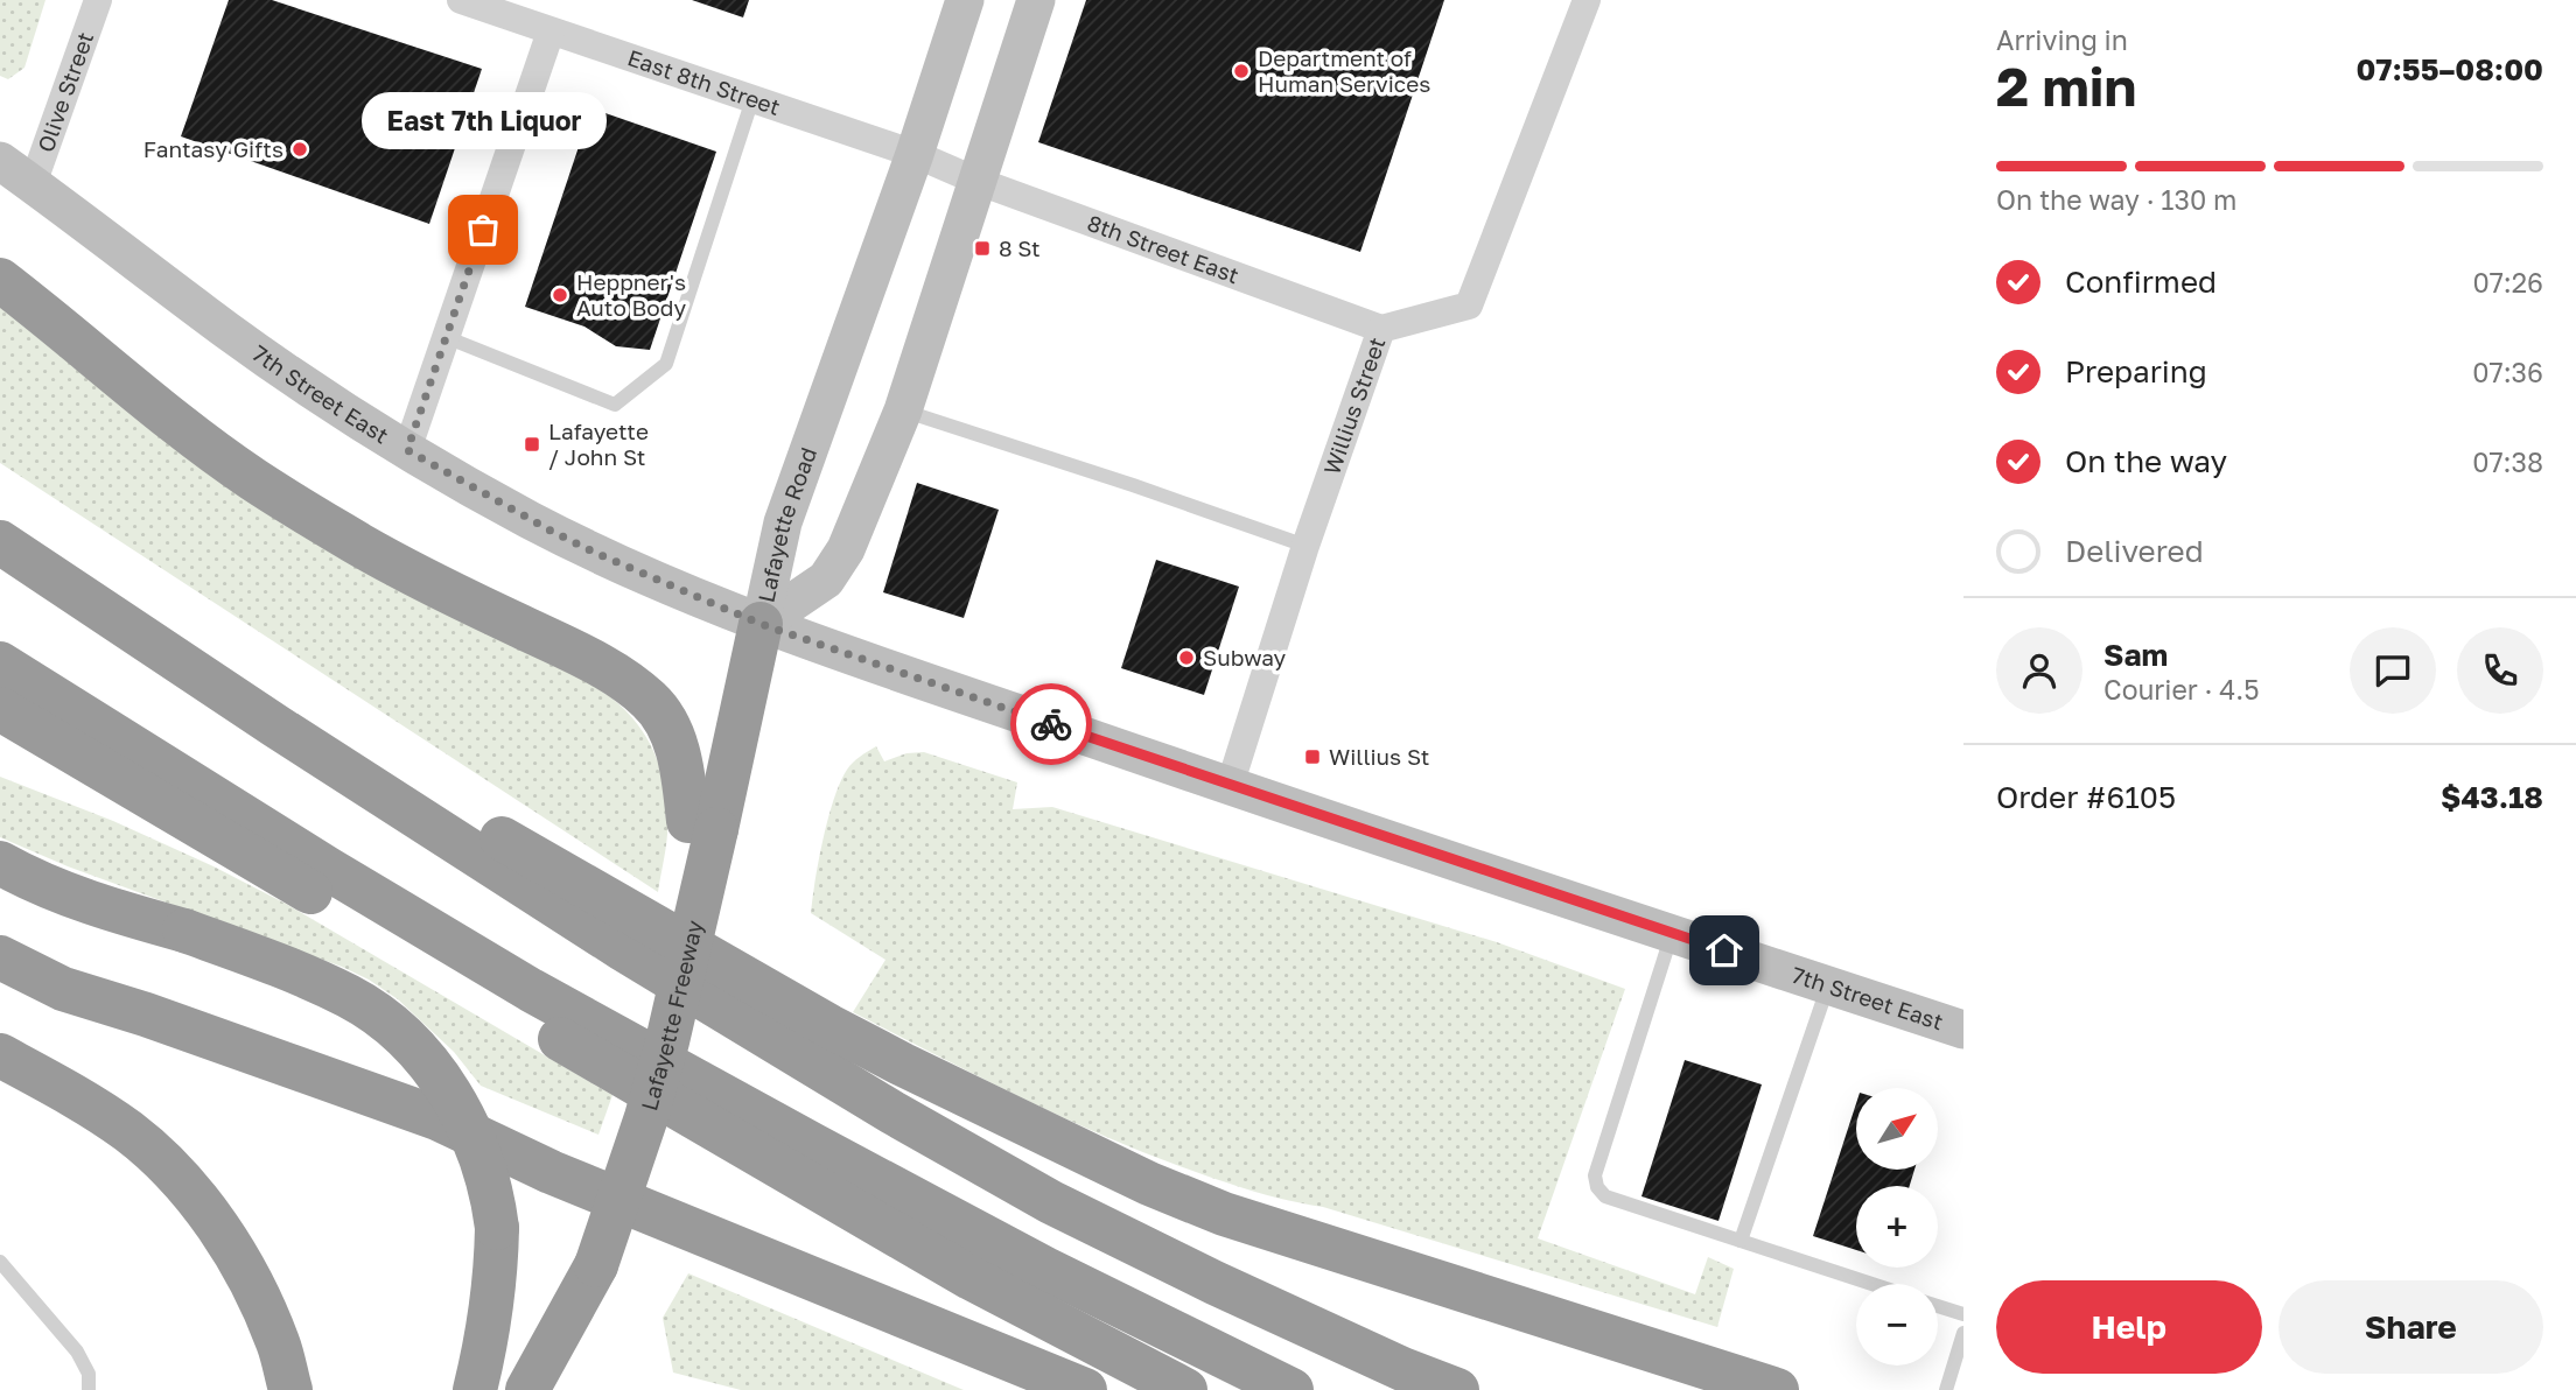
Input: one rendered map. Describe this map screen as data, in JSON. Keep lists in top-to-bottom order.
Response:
{
  "streets": {
    "highway": ["Lafayette Freeway"],
    "main road": ["7th Street East", "Lafayette Road"],
    "street": [
      "East 8th Street",
      "Olive Street",
      "8th Street East",
      "Willius Street"
    ]
  },
  "crossings": [
    ["East 8th Street", "8th Street East"],
    ["East 8th Street", "Lafayette Road"],
    ["Olive Street", "7th Street East"],
    ["8th Street East", "Willius Street"],
    ["8th Street East", "Lafayette Road"],
    ["7th Street East", "Willius Street"],
    ["7th Street East", "Lafayette Road"]
  ],
  "places": {
    "other": [
      "Department of Human Services",
      "Fantasy Gifts",
      "East 7th Liquor",
      "Heppner's Auto Body",
      "Subway"
    ],
    "transit": ["8 St", "Lafayette / John St", "Willius St"]
  },
  "north": "top right",
  "page": {
    "heading": ["2 min", "Arriving in", "07:55–08:00"],
    "panel": [
      "Sam",
      "Courier · 4.5",
      "Order #6105",
      "$43.18"
    ],
    "bubble": "East 7th Liquor",
    "bar": "On the way · 130 m",
    "list": [
      ["Confirmed", "07:26"],
      ["Preparing", "07:36"],
      ["On the way", "07:38"],
      "Delivered"
    ],
    "map_buttons": ["+", "−"],
    "buttons": ["Help", "Share"]
  }
}
